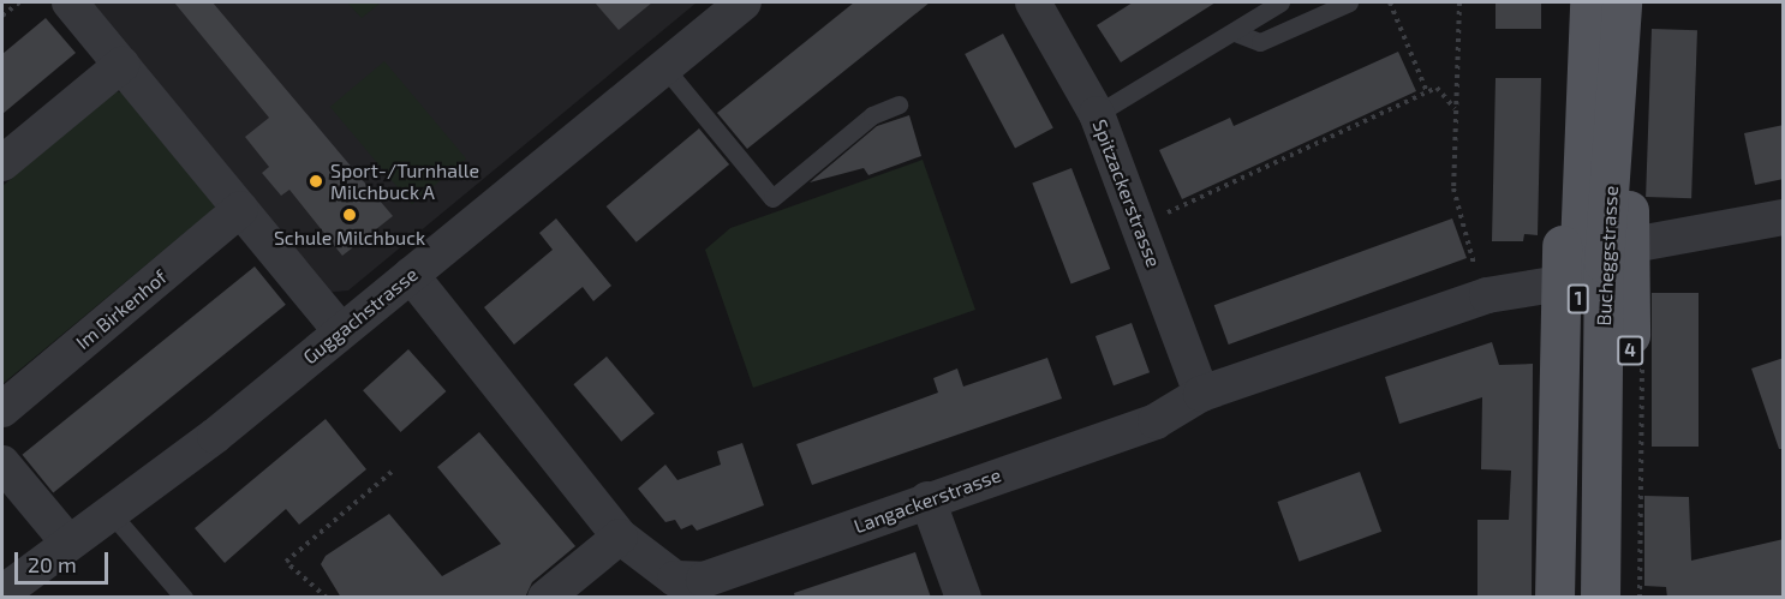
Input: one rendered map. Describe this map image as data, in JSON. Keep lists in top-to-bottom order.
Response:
{
  "streets": {
    "main road": ["Bucheggstrasse", "1", "4"],
    "street": [
      "Spitzackerstrasse",
      "Im Birkenhof",
      "Guggachstrasse",
      "Langackerstrasse"
    ]
  },
  "crossings": [
    ["Spitzackerstrasse", "Langackerstrasse"],
    ["Bucheggstrasse", "4"],
    ["Guggachstrasse", "Langackerstrasse"]
  ],
  "places": ["Sport-/Turnhalle Milchbuck A", "Schule Milchbuck"],
  "scale_bar": "20 m"
}
